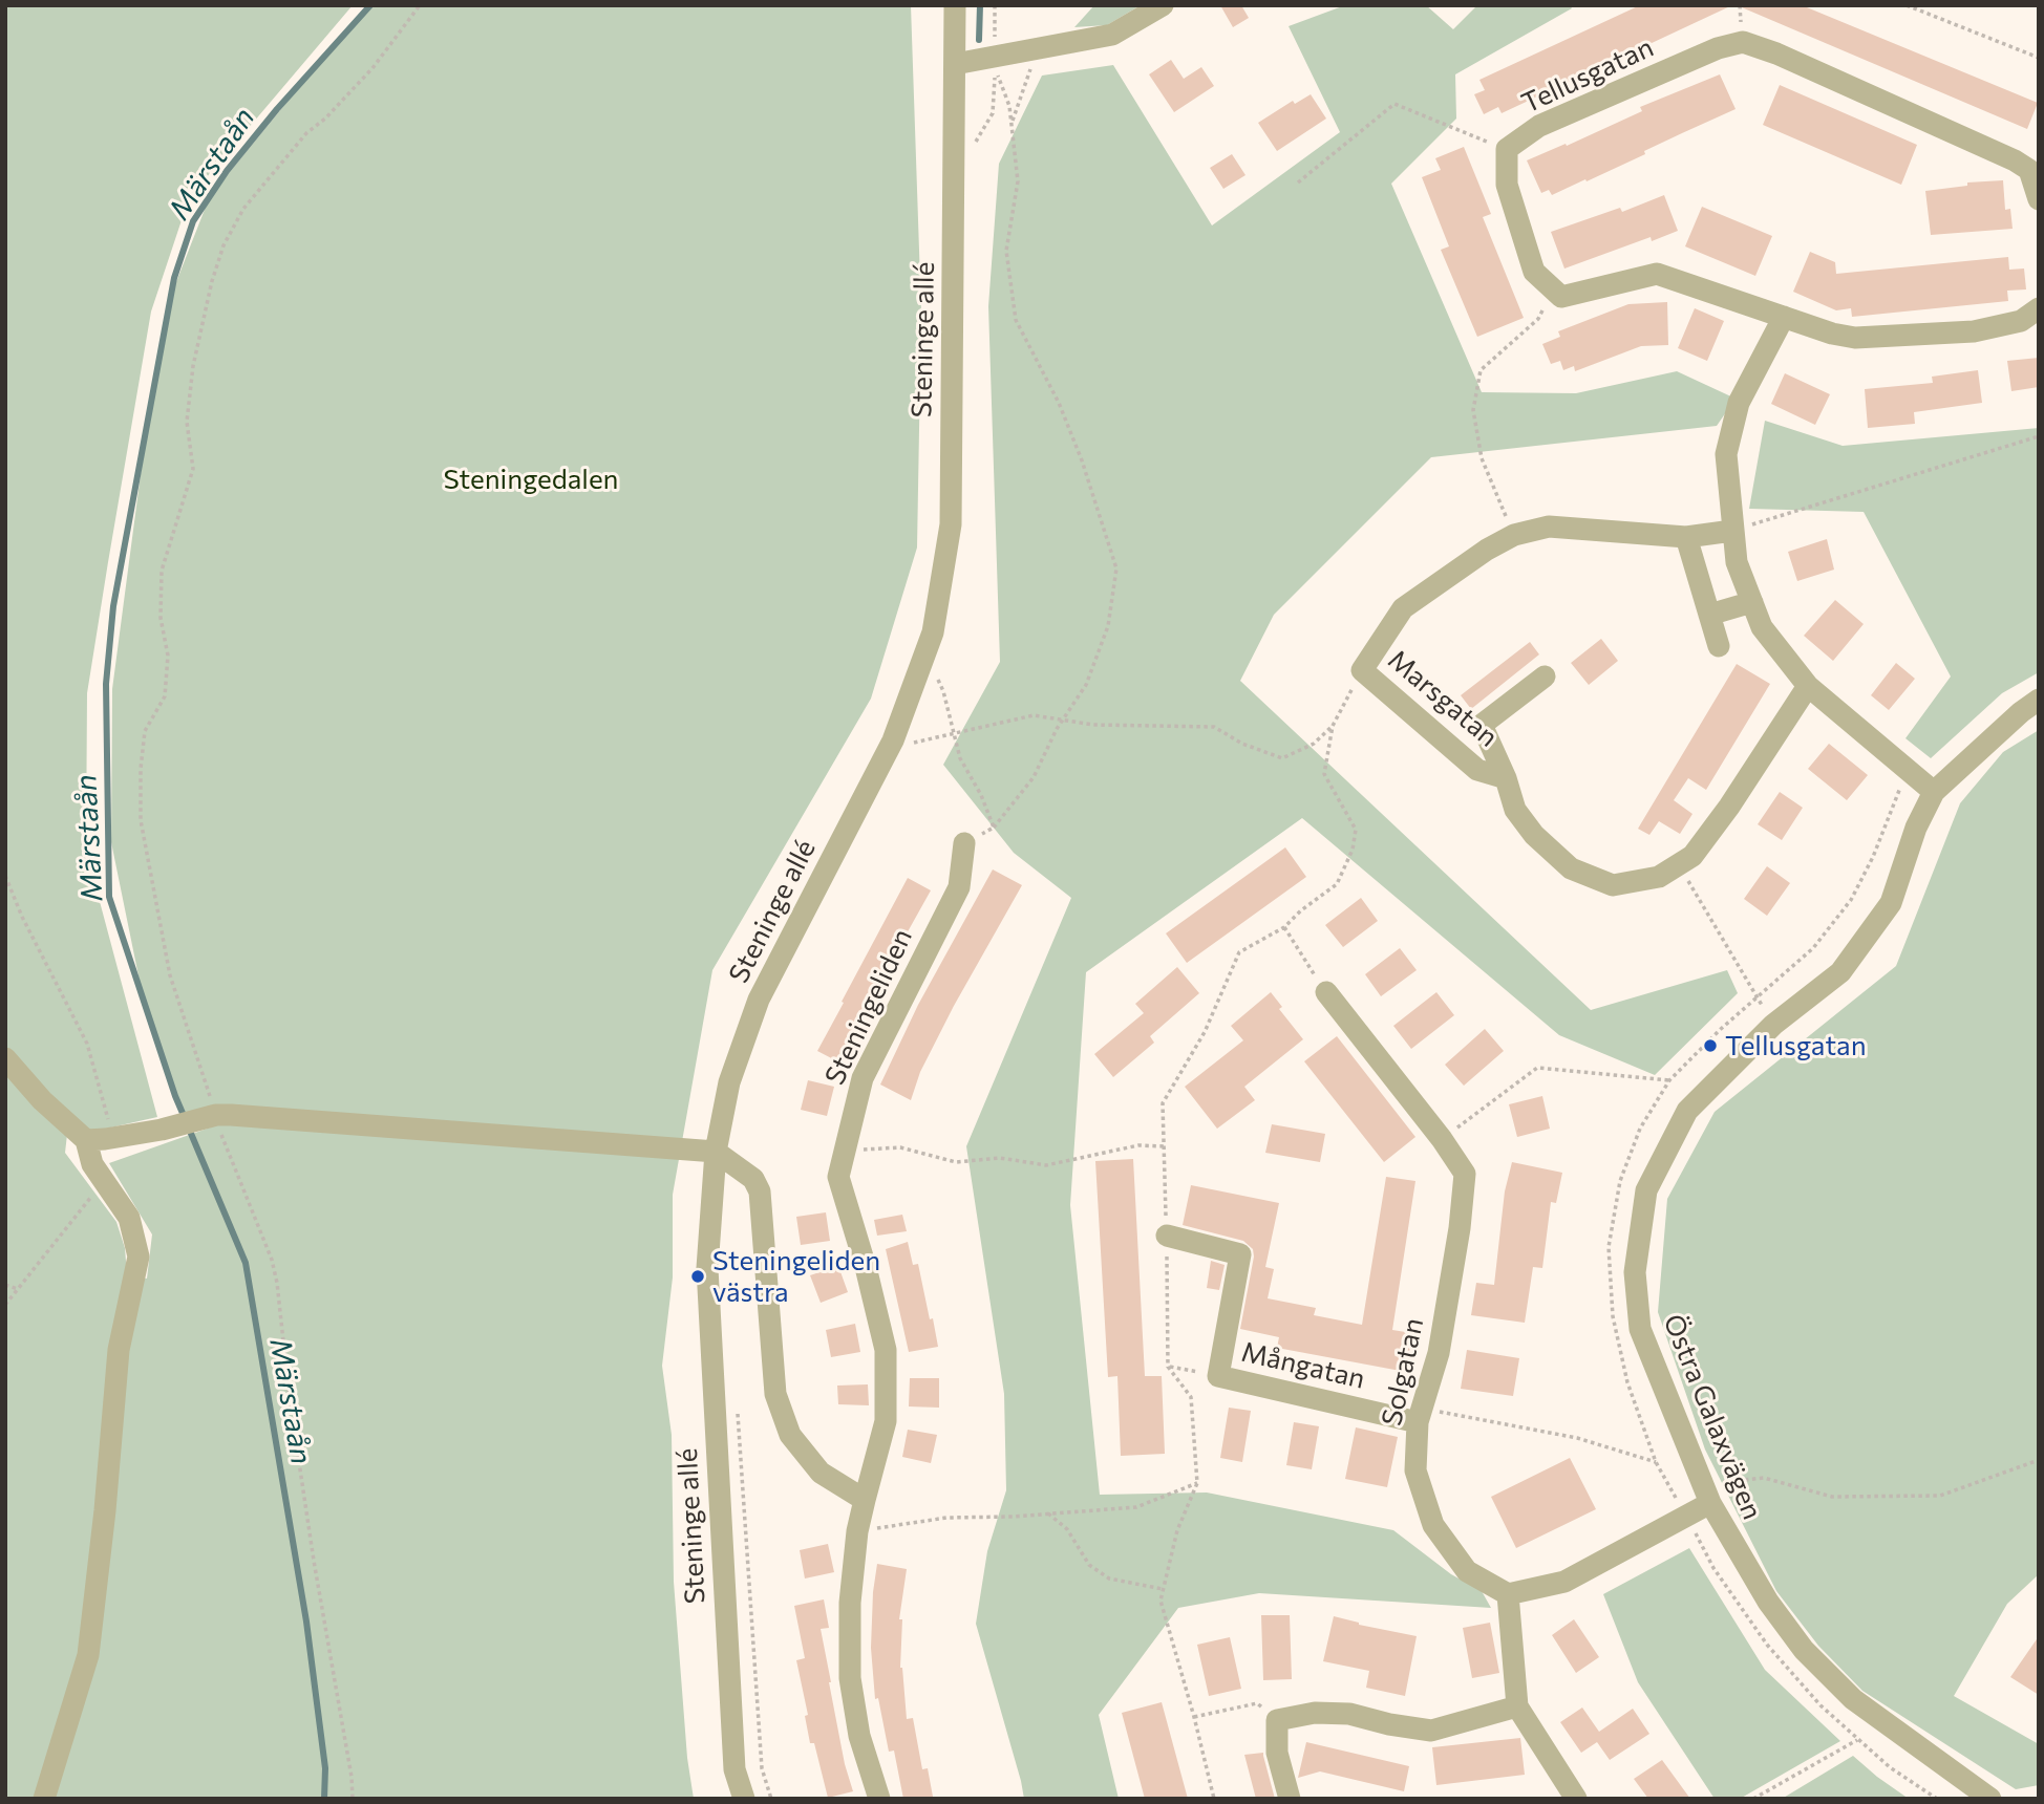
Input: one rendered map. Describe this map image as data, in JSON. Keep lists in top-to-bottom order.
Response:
{
  "streets": {
    "street": [
      "Tellusgatan",
      "Steninge allé",
      "Marsgatan",
      "Steningeliden",
      "Mångatan",
      "Solgatan",
      "Östra Galaxvägen"
    ]
  },
  "crossings": [
    ["Mångatan", "Solgatan"]
  ],
  "water": ["Märstaån"],
  "parks": ["Steningedalen"],
  "places": ["Tellusgatan", "Steningeliden västra"]
}
